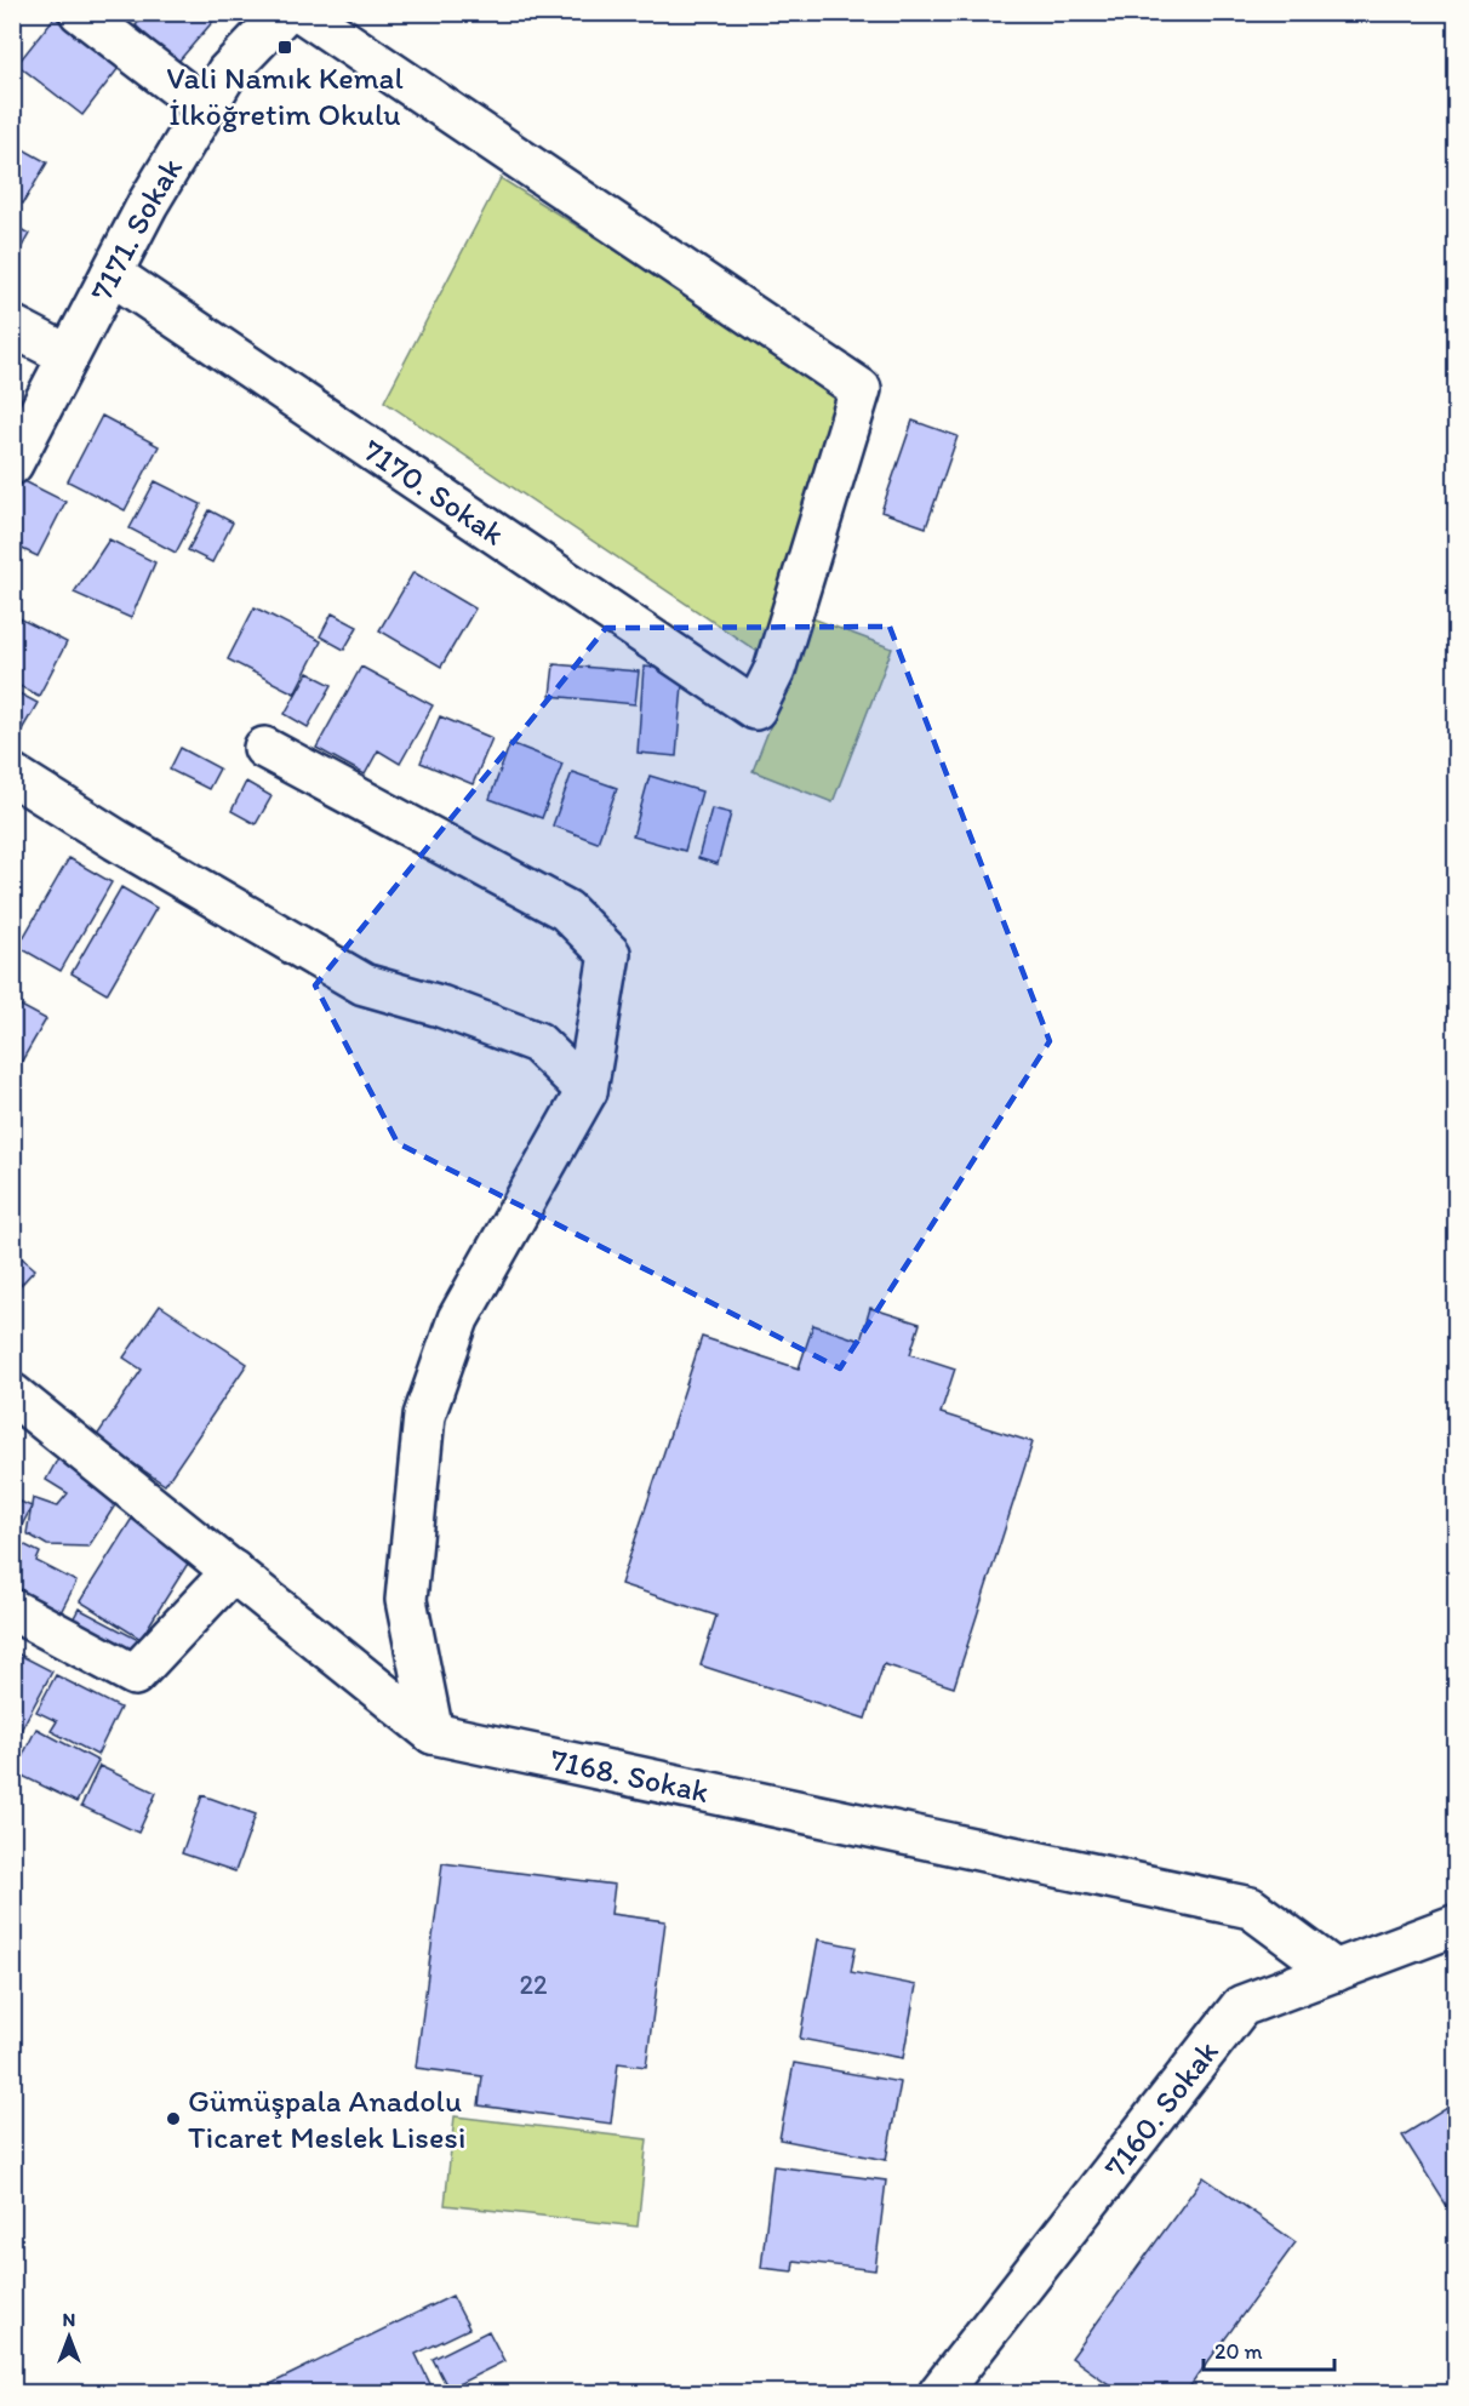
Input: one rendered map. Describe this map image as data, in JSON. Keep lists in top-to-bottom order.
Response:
{
  "streets": {
    "street": [
      "7171. Sokak",
      "7170. Sokak",
      "7168. Sokak",
      "7160. Sokak"
    ]
  },
  "crossings": [
    ["7171. Sokak", "7170. Sokak"],
    ["7168. Sokak", "7160. Sokak"]
  ],
  "places": {
    "transit": ["Vali Namık Kemal İlköğretim Okulu"],
    "other": ["Gümüşpala Anadolu Ticaret Meslek Lisesi"]
  },
  "house_numbers": ["22"],
  "scale_bar": "20 m",
  "north": "top"
}
